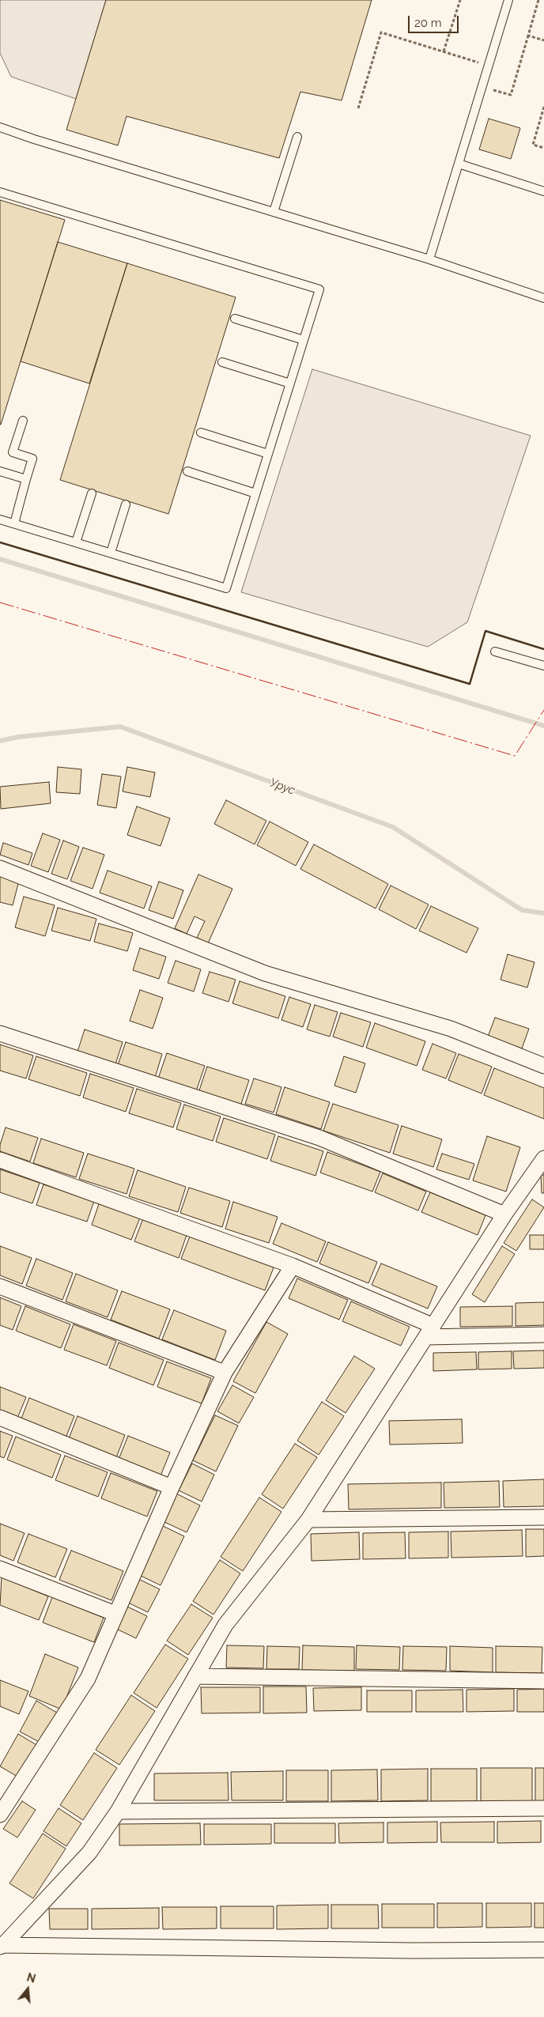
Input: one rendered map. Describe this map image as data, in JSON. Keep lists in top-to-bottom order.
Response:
{
  "water": ["Урус"],
  "scale_bar": "20 m",
  "north": "top"
}
